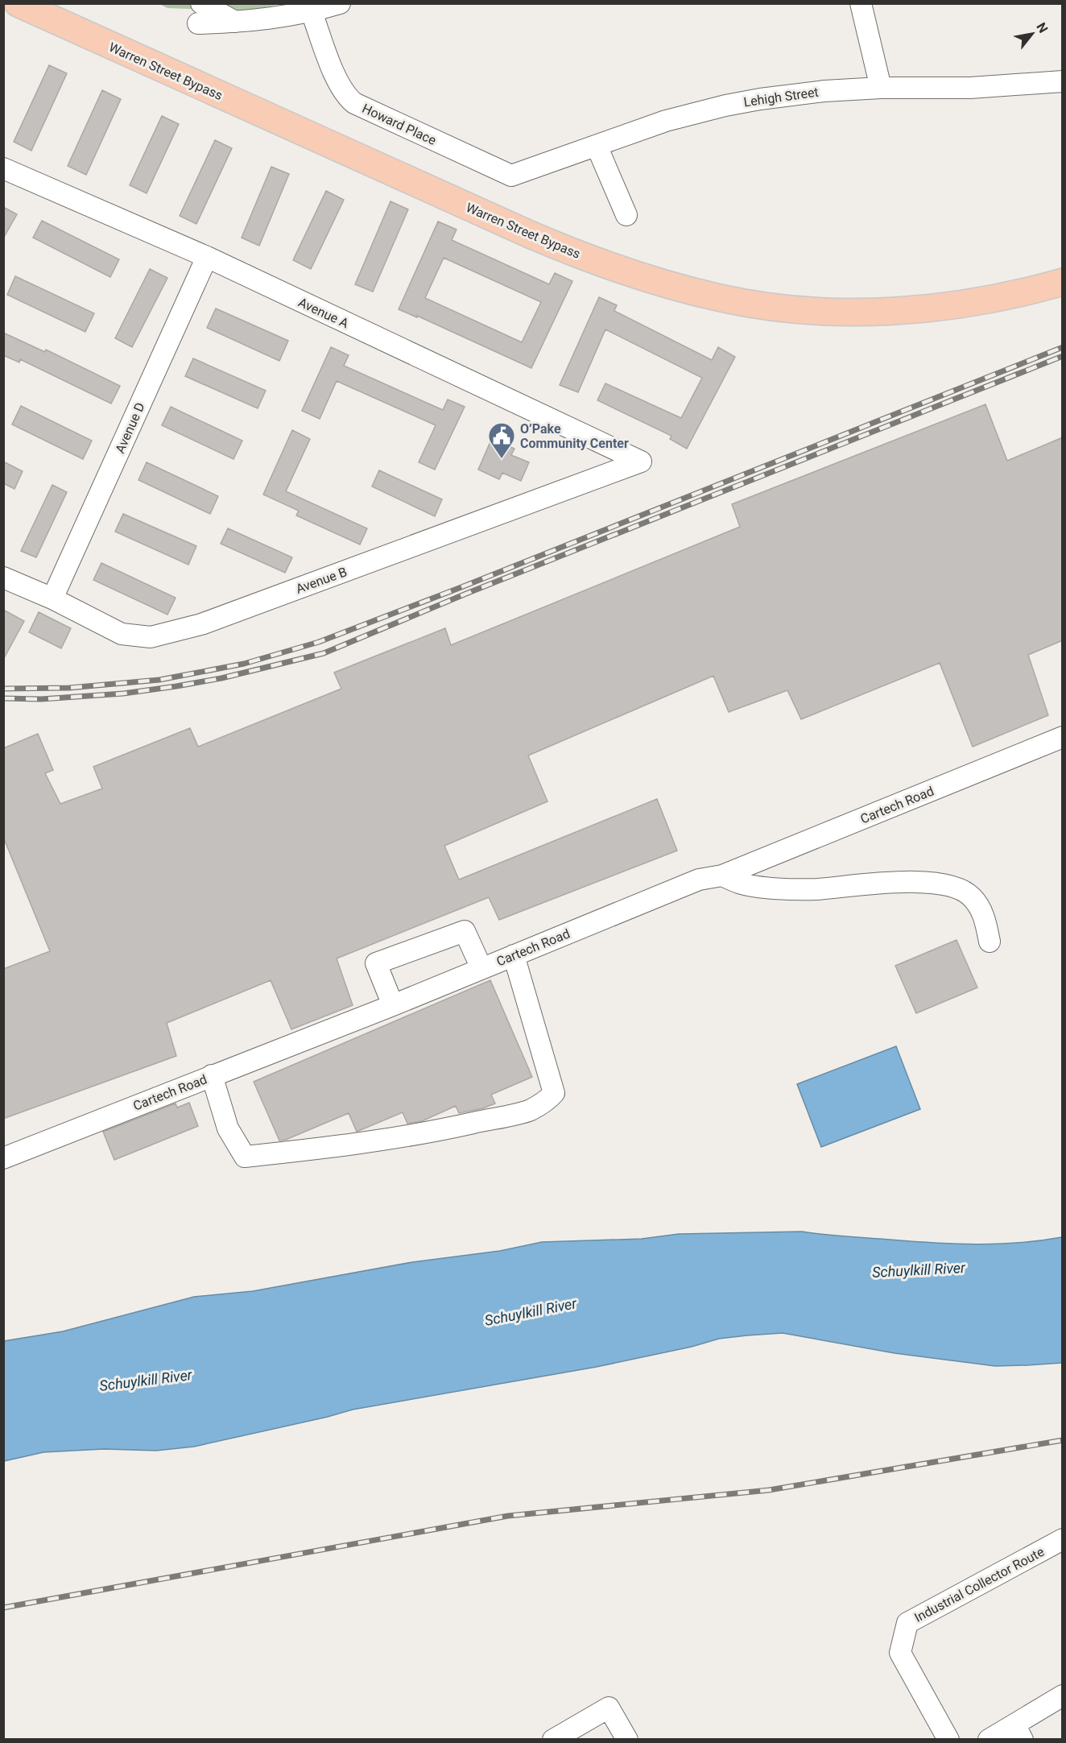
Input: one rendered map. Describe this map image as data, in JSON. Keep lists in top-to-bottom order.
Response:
{
  "streets": {
    "highway": ["Warren Street Bypass"],
    "street": [
      "Lehigh Street",
      "Howard Place",
      "Avenue A",
      "Avenue D",
      "Avenue B",
      "Cartech Road",
      "Industrial Collector Route"
    ]
  },
  "crossings": [
    ["Lehigh Street", "Howard Place"],
    ["Avenue A", "Avenue D"],
    ["Avenue A", "Avenue B"],
    ["Avenue D", "Avenue B"]
  ],
  "water": ["Schuylkill River"],
  "places": {
    "public building": ["O’Pake Community Center"]
  },
  "north": "top right"
}
